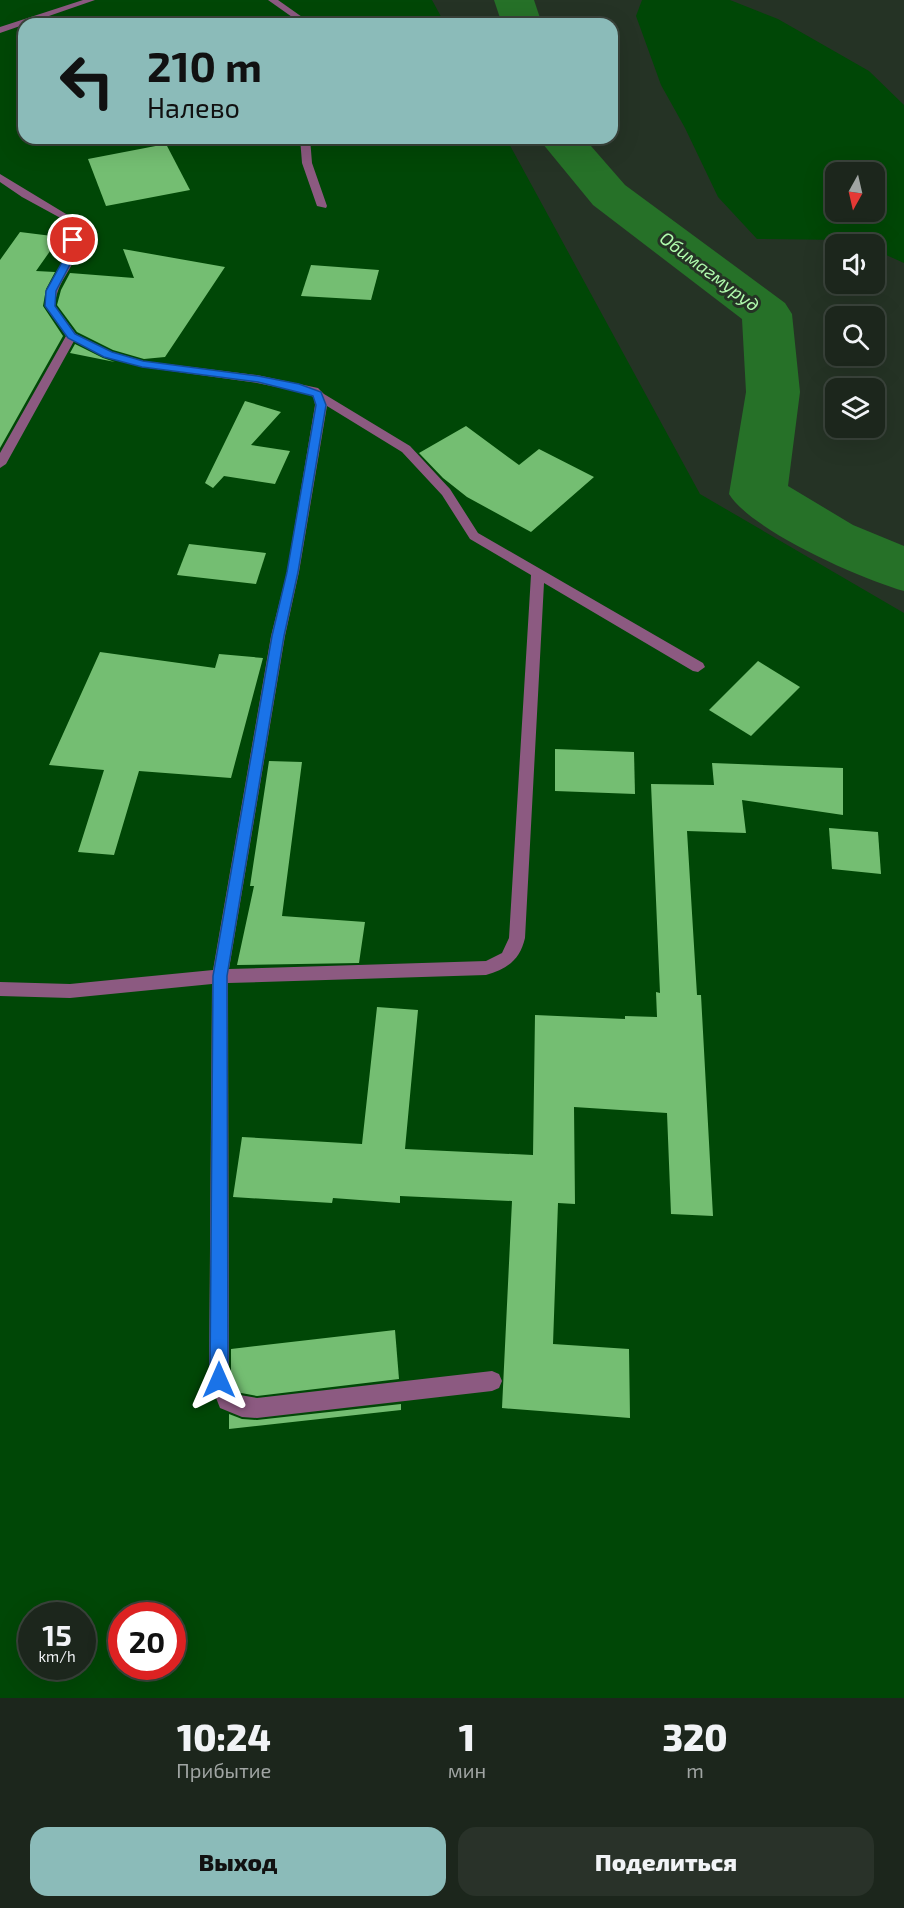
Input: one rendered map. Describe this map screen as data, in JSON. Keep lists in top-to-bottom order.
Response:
{
  "water": ["Обимагмуруд"],
  "north": "bottom",
  "page": {
    "turn": ["210 m", "Налево"],
    "speed": "15 km/h",
    "limit": "20",
    "eta": [
      "10:24",
      "Прибытие",
      "1",
      "мин",
      "320",
      "m"
    ],
    "buttons": ["Выход", "Поделиться"]
  }
}
